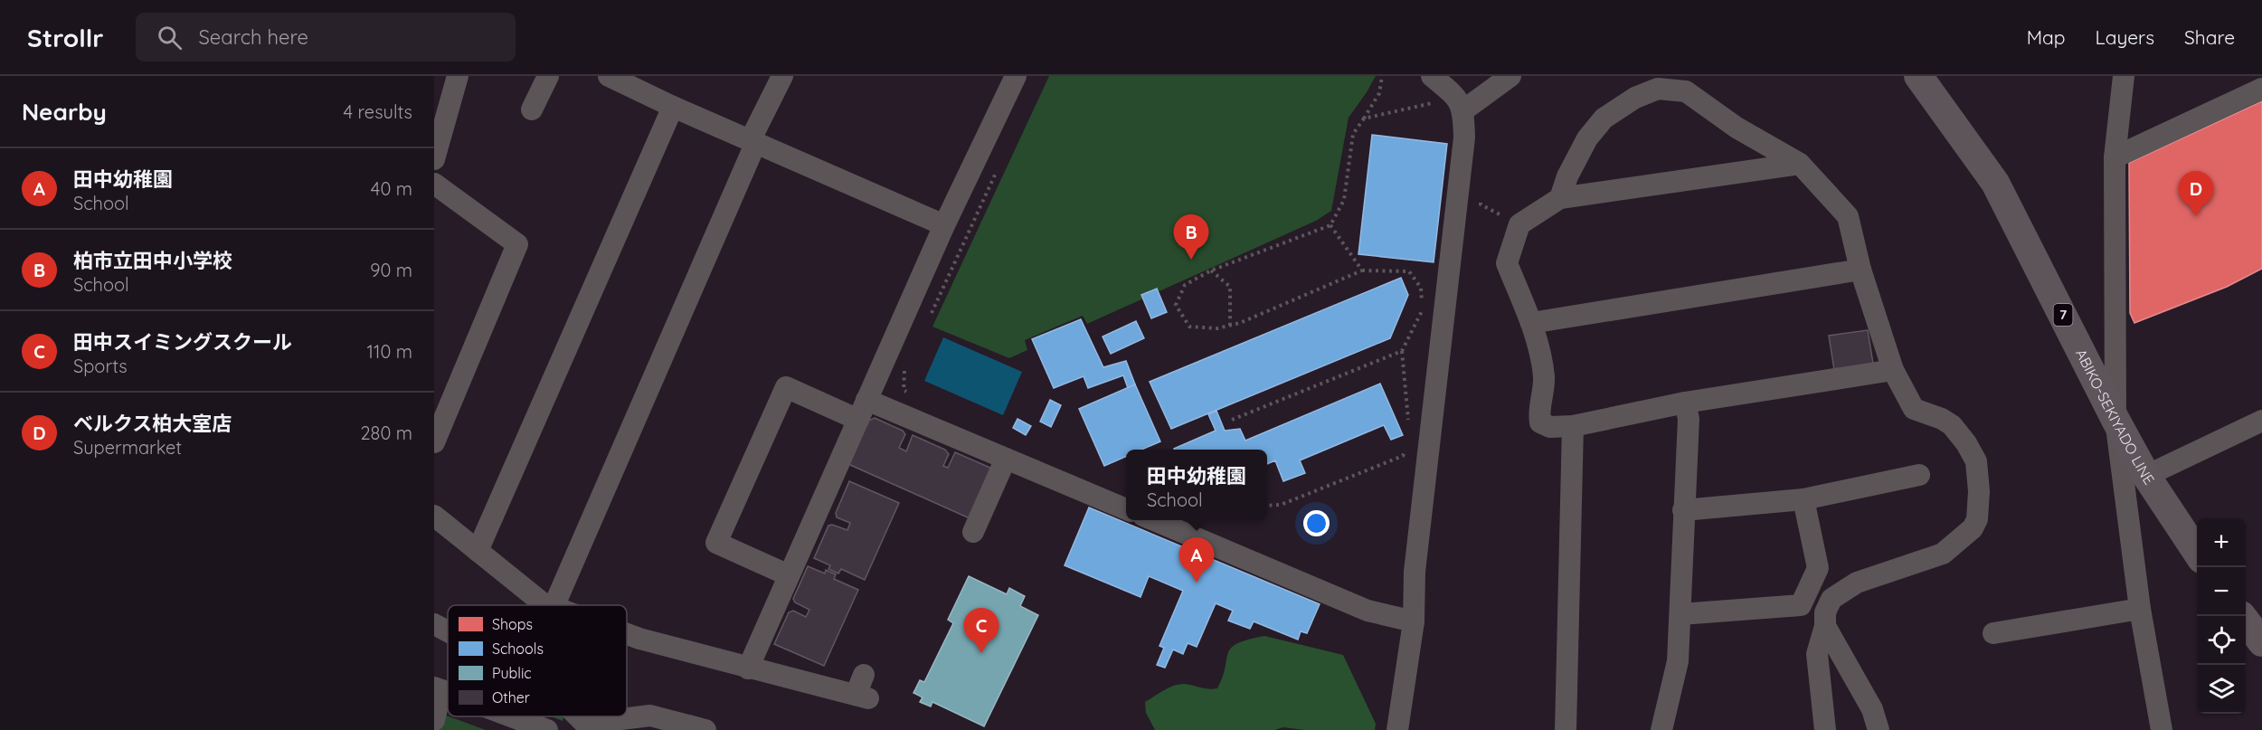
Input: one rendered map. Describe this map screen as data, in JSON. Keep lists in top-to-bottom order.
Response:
{
  "streets": {
    "main road": ["7", "ABIKO-SEKIYADO LINE"]
  },
  "legend": [
    "Shops",
    "Schools",
    "Public",
    "Other"
  ],
  "page": {
    "header": "Strollr",
    "search": "Search here",
    "nav": ["Map", "Layers", "Share"],
    "heading": ["Nearby", "4 results"],
    "list": [
      {
        "mark": "A",
        "name": "田中幼稚園",
        "note": "School",
        "value": "40 m"
      },
      {
        "mark": "B",
        "name": "柏市立田中小学校",
        "note": "School",
        "value": "90 m"
      },
      {
        "mark": "C",
        "name": "田中スイミングスクール",
        "note": "Sports",
        "value": "110 m"
      },
      {
        "mark": "D",
        "name": "ベルクス柏大室店",
        "note": "Supermarket",
        "value": "280 m"
      }
    ],
    "pins": [
      "D",
      "B",
      "A",
      "C"
    ],
    "popup": ["田中幼稚園", "School"],
    "map_buttons": ["+", "−"]
  }
}
